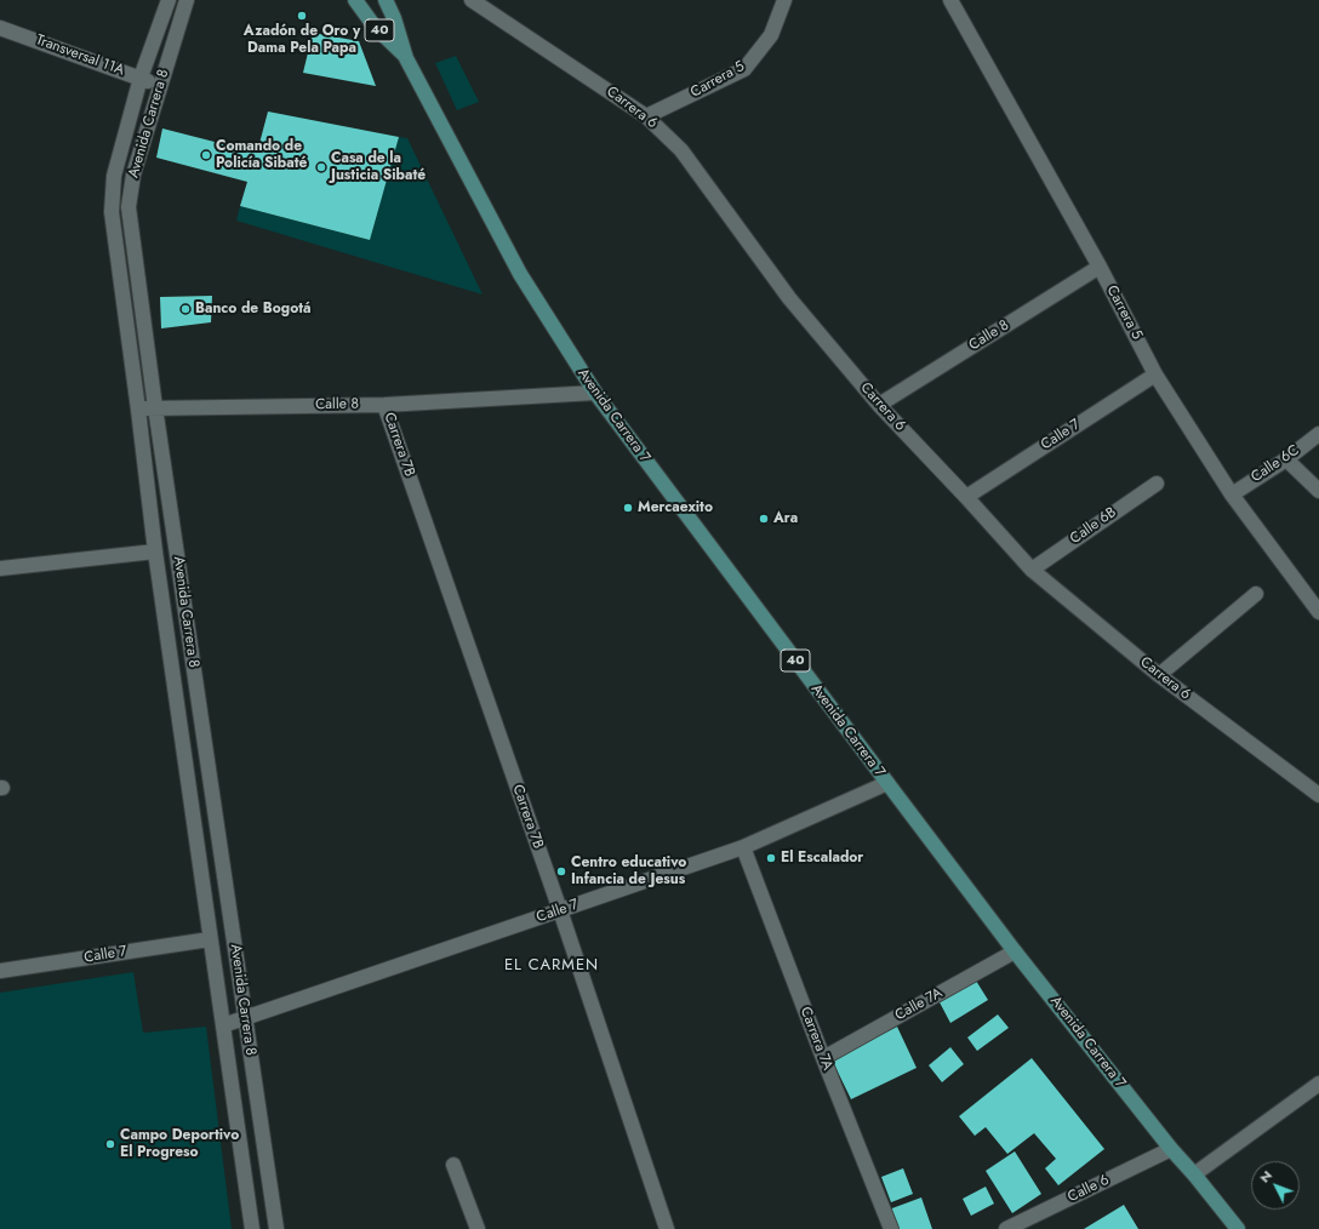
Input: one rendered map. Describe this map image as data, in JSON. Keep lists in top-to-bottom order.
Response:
{
  "streets": {
    "main road": ["40", "Avenida Carrera 7"],
    "street": [
      "Transversal 11A",
      "Carrera 5",
      "Carrera 6",
      "Avenida Carrera 8",
      "Calle 8",
      "Calle 7",
      "Carrera 7B",
      "Calle 6C",
      "Calle 6B",
      "Calle 7A",
      "Carrera 7A",
      "Calle 6"
    ]
  },
  "crossings": [
    ["Transversal 11A", "Avenida Carrera 8"],
    ["Carrera 5", "Carrera 6"],
    ["Carrera 5", "Calle 8"],
    ["Carrera 5", "Calle 7"],
    ["Carrera 5", "Calle 6C"],
    ["Carrera 6", "Calle 8"],
    ["Carrera 6", "Calle 7"],
    ["Carrera 6", "Calle 6B"],
    ["Avenida Carrera 8", "Calle 8"],
    ["Avenida Carrera 8", "Calle 7"],
    ["Calle 8", "Avenida Carrera 7"],
    ["Calle 8", "Carrera 7B"],
    ["Avenida Carrera 7", "Calle 7"],
    ["Avenida Carrera 7", "Calle 7A"],
    ["Avenida Carrera 7", "Calle 6"],
    ["Calle 7", "Carrera 7B"],
    ["Calle 7", "Carrera 7A"],
    ["Calle 7A", "Carrera 7A"]
  ],
  "districts": ["EL CARMEN"],
  "places": [
    "Azadón de Oro y Dama Pela Papa",
    "Comando de Policía Sibaté",
    "Casa de la Justicia Sibaté",
    "Banco de Bogotá",
    "Mercaexito",
    "Ara",
    "El Escalador",
    "Centro educativo Infancia de Jesus",
    "Campo Deportivo El Progreso"
  ],
  "north": "top left"
}
